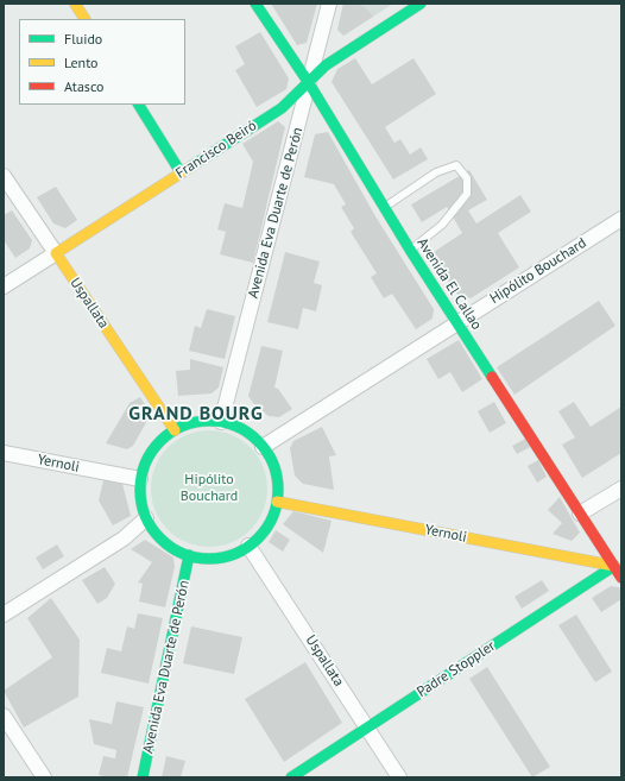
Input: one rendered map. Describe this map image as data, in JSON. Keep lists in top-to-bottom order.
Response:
{
  "streets": {
    "street": [
      "Francisco Beiró",
      "Avenida Eva Duarte de Perón",
      "Hipólito Bouchard",
      "Avenida El Callao",
      "Uspallata",
      "Yernoli",
      "Padre Stoppler"
    ]
  },
  "crossings": [
    ["Francisco Beiró", "Avenida Eva Duarte de Perón"],
    ["Francisco Beiró", "Avenida El Callao"],
    ["Francisco Beiró", "Uspallata"],
    ["Avenida Eva Duarte de Perón", "Hipólito Bouchard"],
    ["Avenida Eva Duarte de Perón", "Avenida El Callao"],
    ["Avenida Eva Duarte de Perón", "Uspallata"],
    ["Avenida Eva Duarte de Perón", "Yernoli"],
    ["Hipólito Bouchard", "Avenida El Callao"],
    ["Hipólito Bouchard", "Uspallata"],
    ["Hipólito Bouchard", "Yernoli"],
    ["Avenida El Callao", "Yernoli"],
    ["Avenida El Callao", "Padre Stoppler"],
    ["Uspallata", "Yernoli"],
    ["Uspallata", "Padre Stoppler"],
    ["Yernoli", "Padre Stoppler"]
  ],
  "districts": ["GRAND BOURG"],
  "parks": ["Hipólito Bouchard"],
  "legend": ["Fluido", "Lento", "Atasco"]
}
